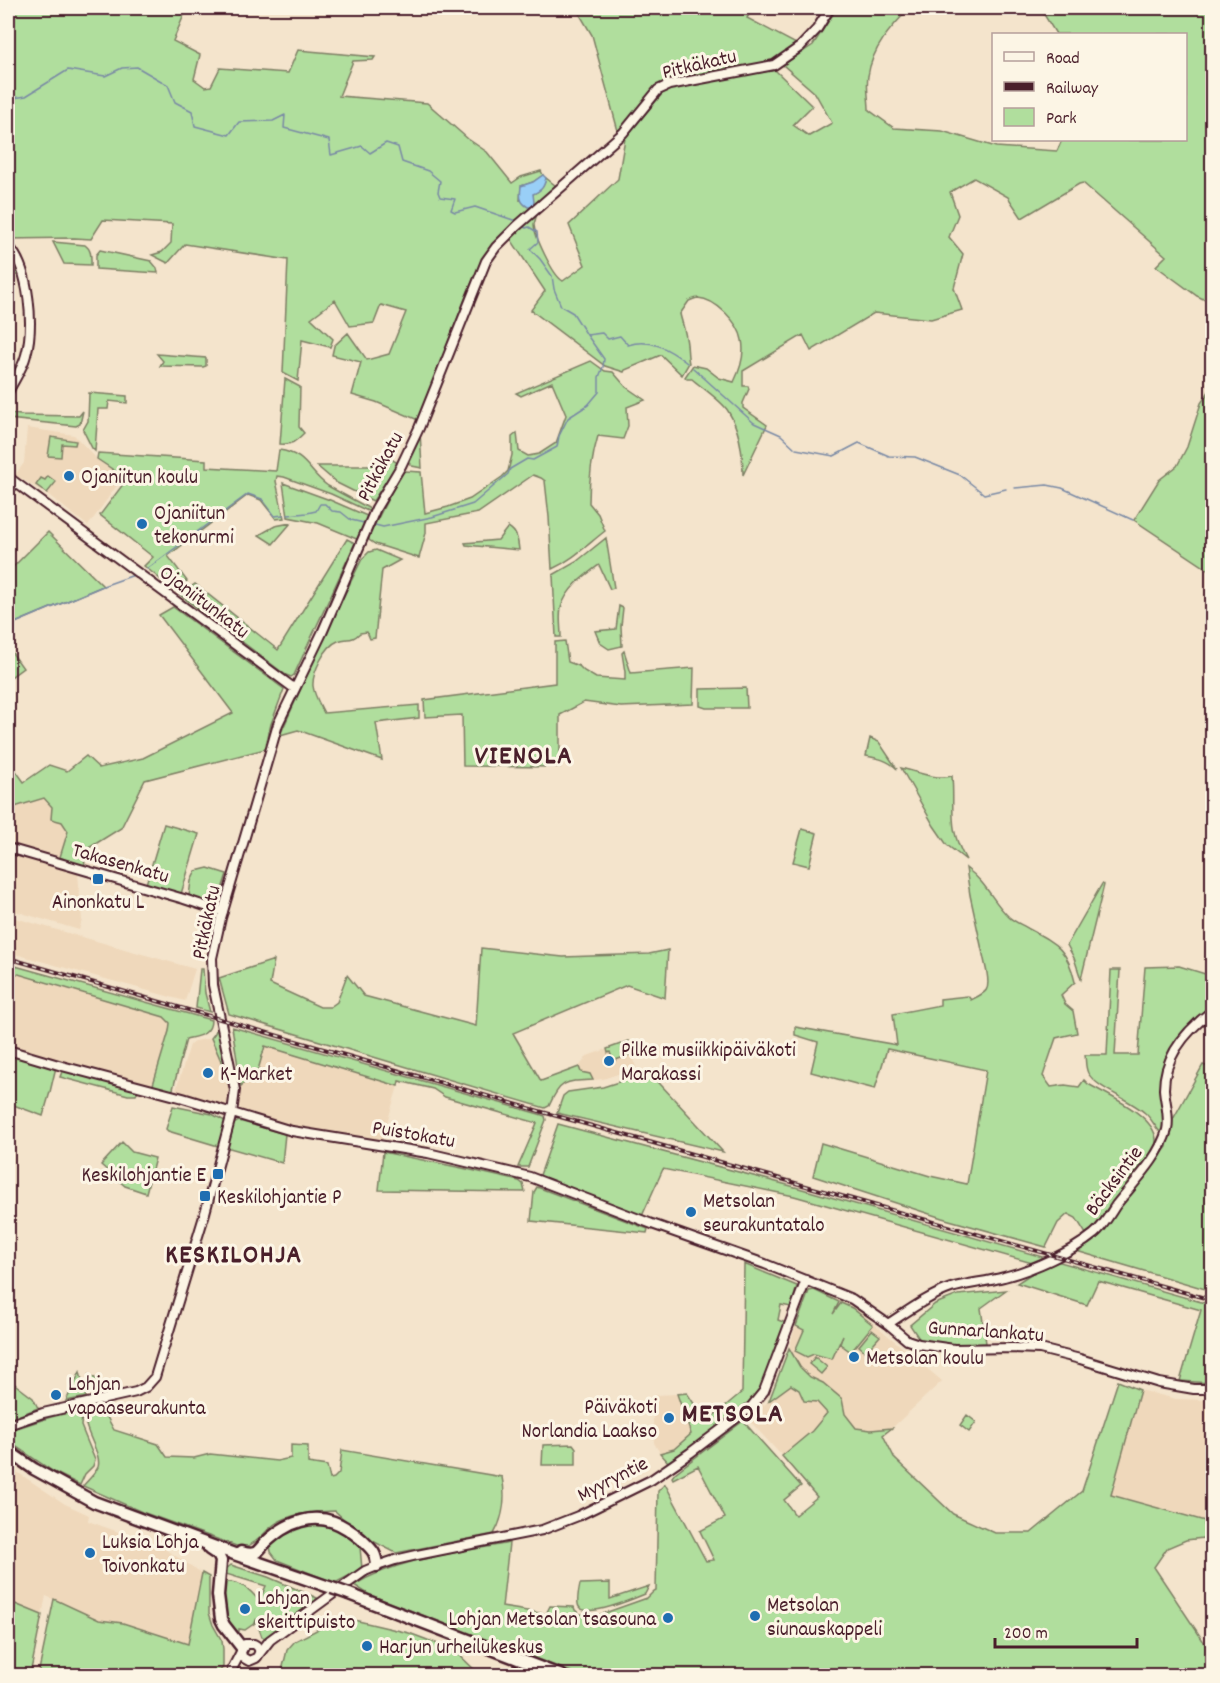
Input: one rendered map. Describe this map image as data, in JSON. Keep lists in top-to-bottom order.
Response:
{
  "streets": {
    "street": [
      "Pitkäkatu",
      "Ojaniitunkatu",
      "Takasenkatu",
      "Puistokatu",
      "Bäcksintie",
      "Gunnarlankatu",
      "Myyryntie"
    ]
  },
  "crossings": [
    ["Pitkäkatu", "Ojaniitunkatu"],
    ["Pitkäkatu", "Takasenkatu"],
    ["Pitkäkatu", "Puistokatu"],
    ["Puistokatu", "Gunnarlankatu"],
    ["Puistokatu", "Myyryntie"],
    ["Bäcksintie", "Gunnarlankatu"],
    ["Gunnarlankatu", "Myyryntie"]
  ],
  "districts": ["VIENOLA", "KESKILOHJA", "METSOLA"],
  "places": {
    "other": [
      "Ojaniitun koulu",
      "Ojaniitun tekonurmi",
      "Pilke musiikkipäiväkoti Marakassi",
      "K-Market",
      "Metsolan seurakuntatalo",
      "Metsolan koulu",
      "Lohjan vapaaseurakunta",
      "Päiväkoti Norlandia Laakso",
      "Luksia Lohja Toivonkatu",
      "Lohjan skeittipuisto",
      "Metsolan siunauskappeli",
      "Lohjan Metsolan tsasouna",
      "Harjun urheilukeskus"
    ],
    "transit": ["Ainonkatu L", "Keskilohjantie E", "Keskilohjantie P"]
  },
  "legend": ["Road", "Railway", "Park"],
  "scale_bar": "200 m"
}
